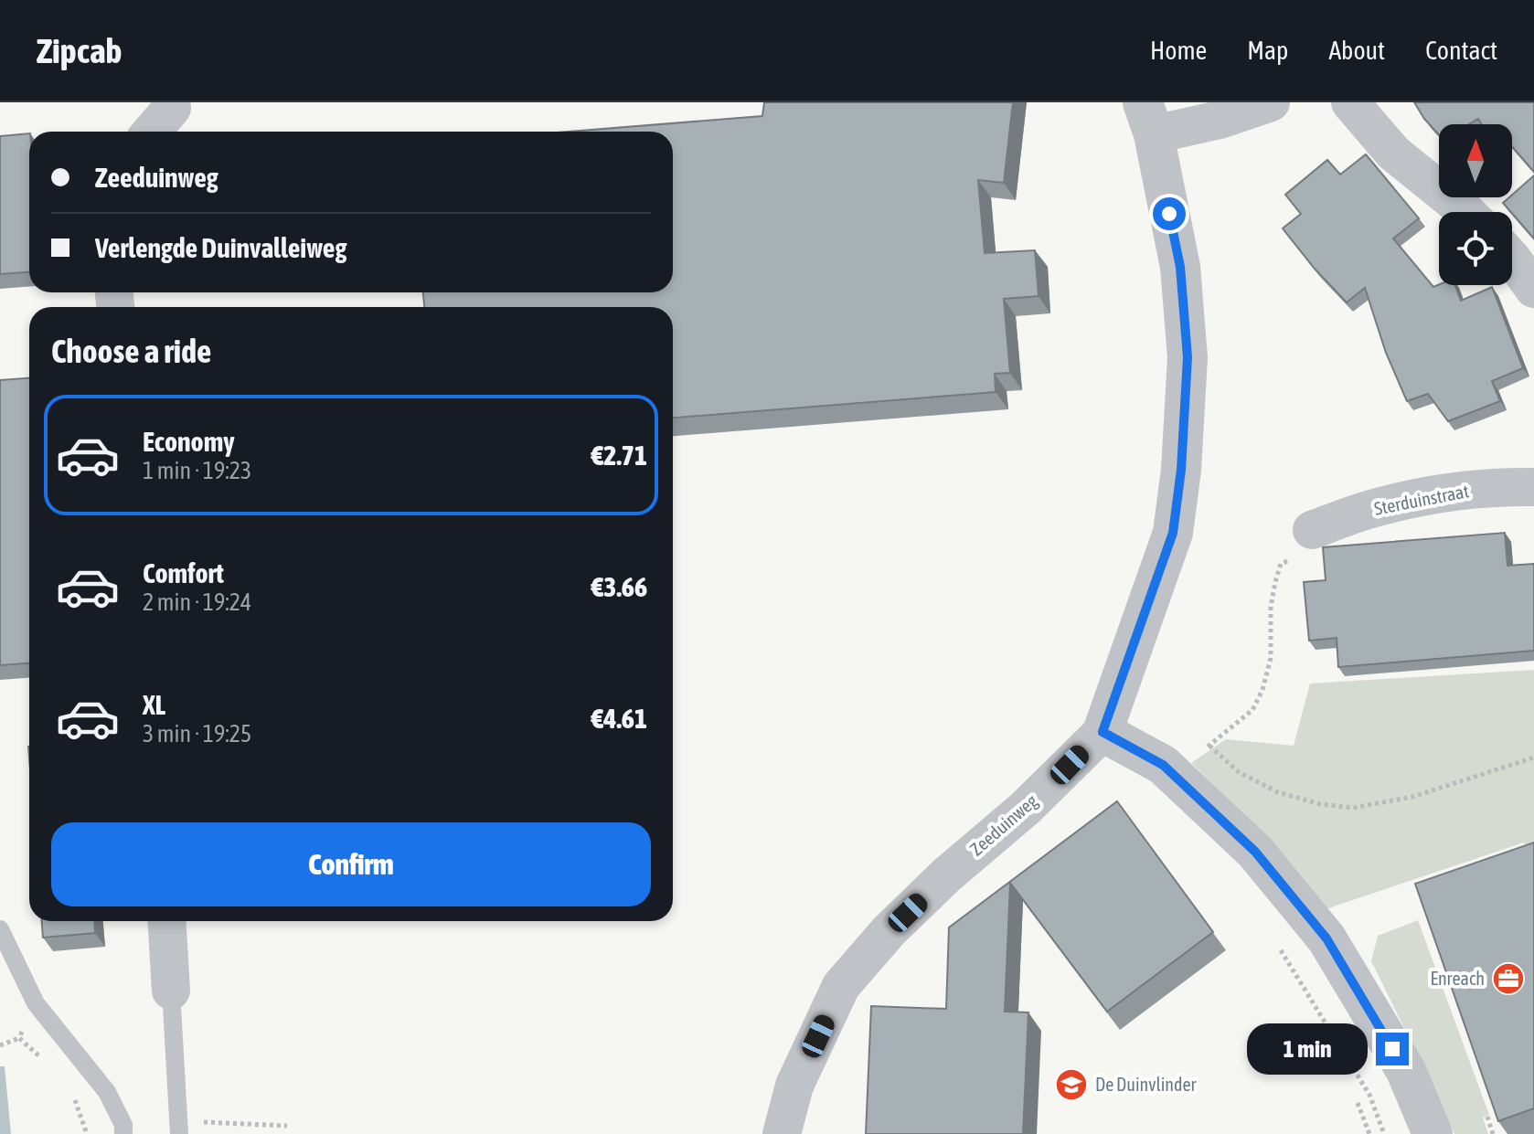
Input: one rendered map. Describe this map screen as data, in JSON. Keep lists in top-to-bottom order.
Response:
{
  "streets": {
    "street": ["Sterduinstraat", "Zeeduinweg"]
  },
  "places": {
    "office": ["Enreach"],
    "school or university": ["De Duinvlinder"]
  },
  "north": "top",
  "page": {
    "header": "Zipcab",
    "nav": [
      "Home",
      "Map",
      "About",
      "Contact"
    ],
    "banner": ["Zeeduinweg", "Verlengde Duinvalleiweg"],
    "heading": "Choose a ride",
    "list": [
      {
        "name": "Economy",
        "note": "1 min · 19:23",
        "value": "€2.71"
      },
      {
        "name": "Comfort",
        "note": "2 min · 19:24",
        "value": "€3.66"
      },
      {
        "name": "XL",
        "note": "3 min · 19:25",
        "value": "€4.61"
      }
    ],
    "buttons": "Confirm",
    "bubble": "1 min"
  }
}
